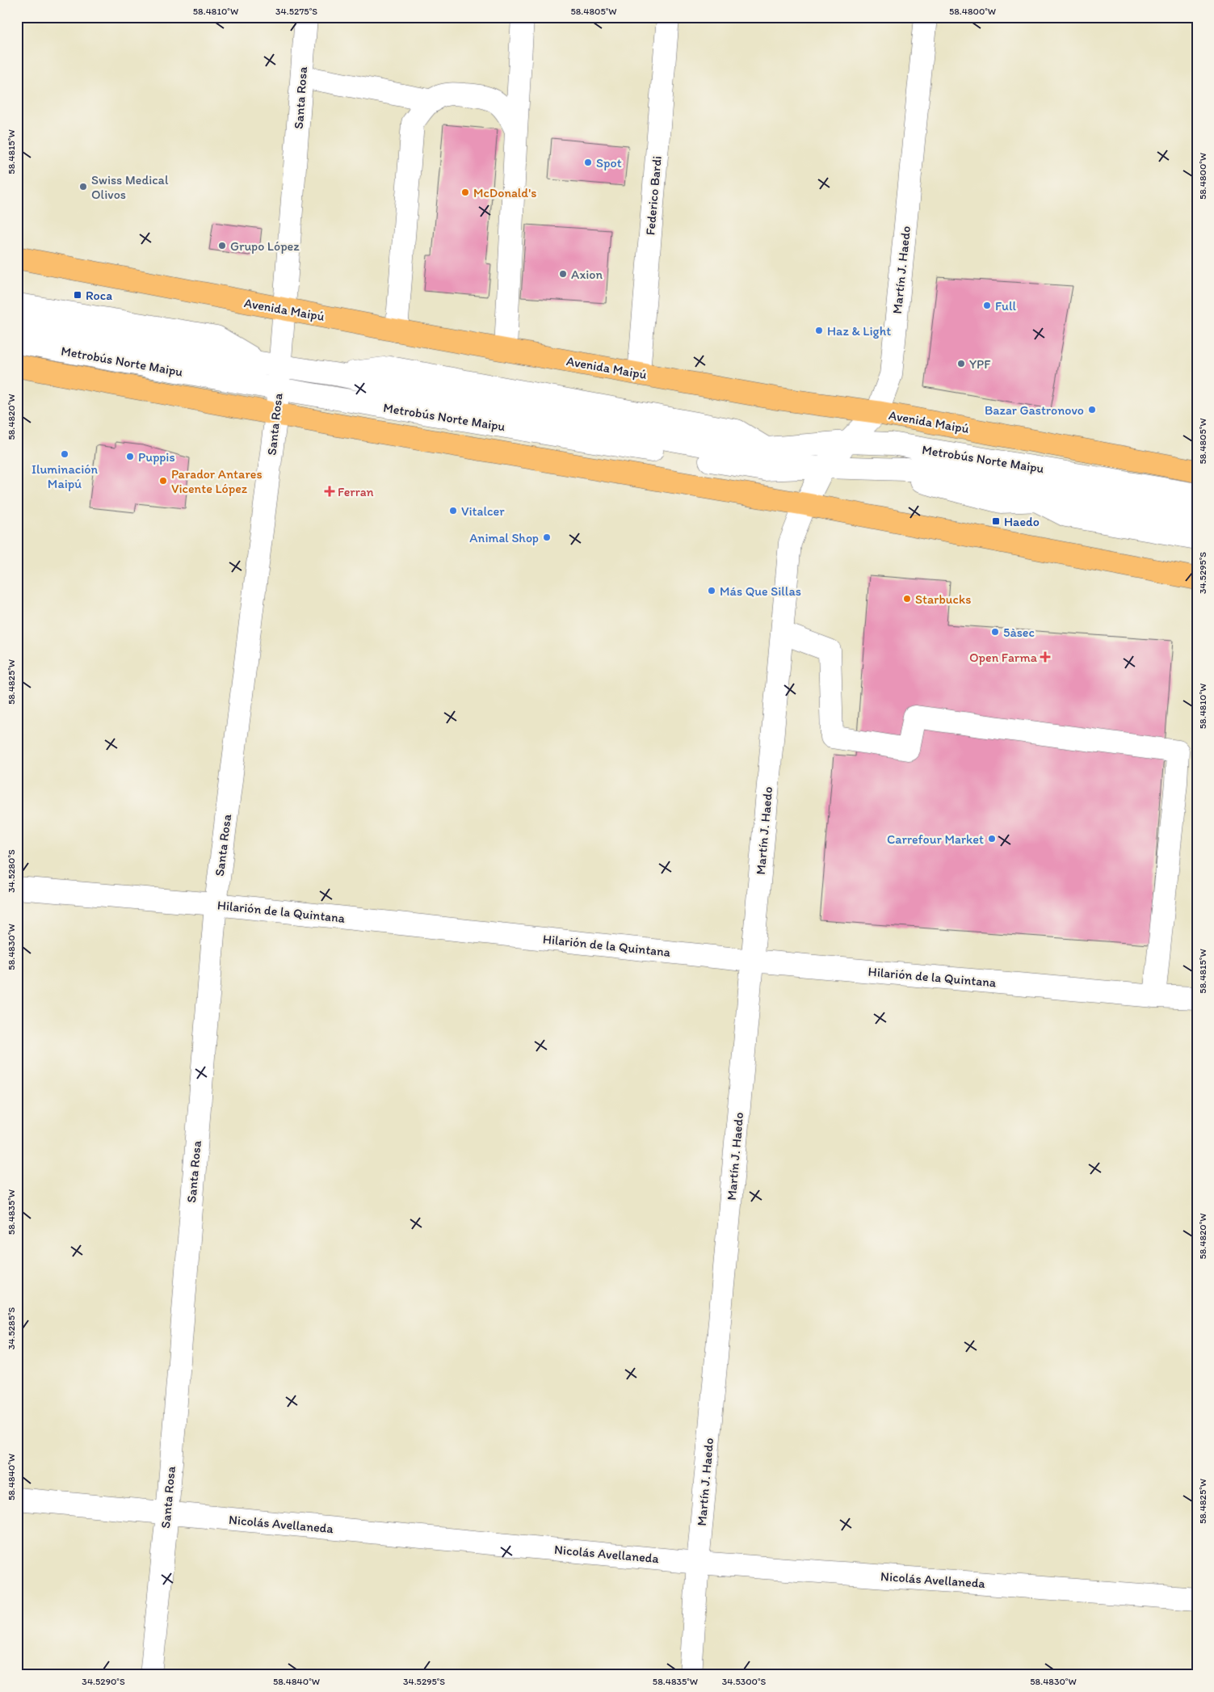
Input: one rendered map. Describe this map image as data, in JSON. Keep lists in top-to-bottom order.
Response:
{
  "streets": {
    "main road": ["Avenida Maipú"],
    "street": [
      "Santa Rosa",
      "Federico Bardi",
      "Martín J. Haedo",
      "Metrobús Norte Maipu",
      "Hilarión de la Quintana",
      "Nicolás Avellaneda"
    ]
  },
  "crossings": [
    ["Santa Rosa", "Avenida Maipú"],
    ["Santa Rosa", "Metrobús Norte Maipu"],
    ["Santa Rosa", "Hilarión de la Quintana"],
    ["Santa Rosa", "Nicolás Avellaneda"],
    ["Federico Bardi", "Avenida Maipú"],
    ["Martín J. Haedo", "Avenida Maipú"],
    ["Martín J. Haedo", "Metrobús Norte Maipu"],
    ["Martín J. Haedo", "Hilarión de la Quintana"],
    ["Martín J. Haedo", "Nicolás Avellaneda"]
  ],
  "places": {
    "other": [
      "Spot",
      "Swiss Medical Olivos",
      "McDonald's",
      "Grupo López",
      "Axion",
      "Full",
      "Haz & Light",
      "YPF",
      "Bazar Gastronovo",
      "Iluminación Maipú",
      "Puppis",
      "Parador Antares Vicente López",
      "Vitalcer",
      "Animal Shop",
      "Más Que Sillas",
      "Starbucks",
      "5àsec",
      "Carrefour Market"
    ],
    "transit": ["Roca", "Haedo"],
    "health": ["Ferran", "Open Farma"]
  },
  "coordinates": [
    "58.4810°W",
    "34.5275°S",
    "58.4805°W",
    "58.4800°W",
    "58.4815°W",
    "58.4820°W",
    "34.5295°S",
    "58.4825°W",
    "34.5280°S",
    "58.4830°W",
    "58.4835°W",
    "34.5285°S",
    "58.4840°W",
    "34.5290°S",
    "34.5300°S"
  ]
}
